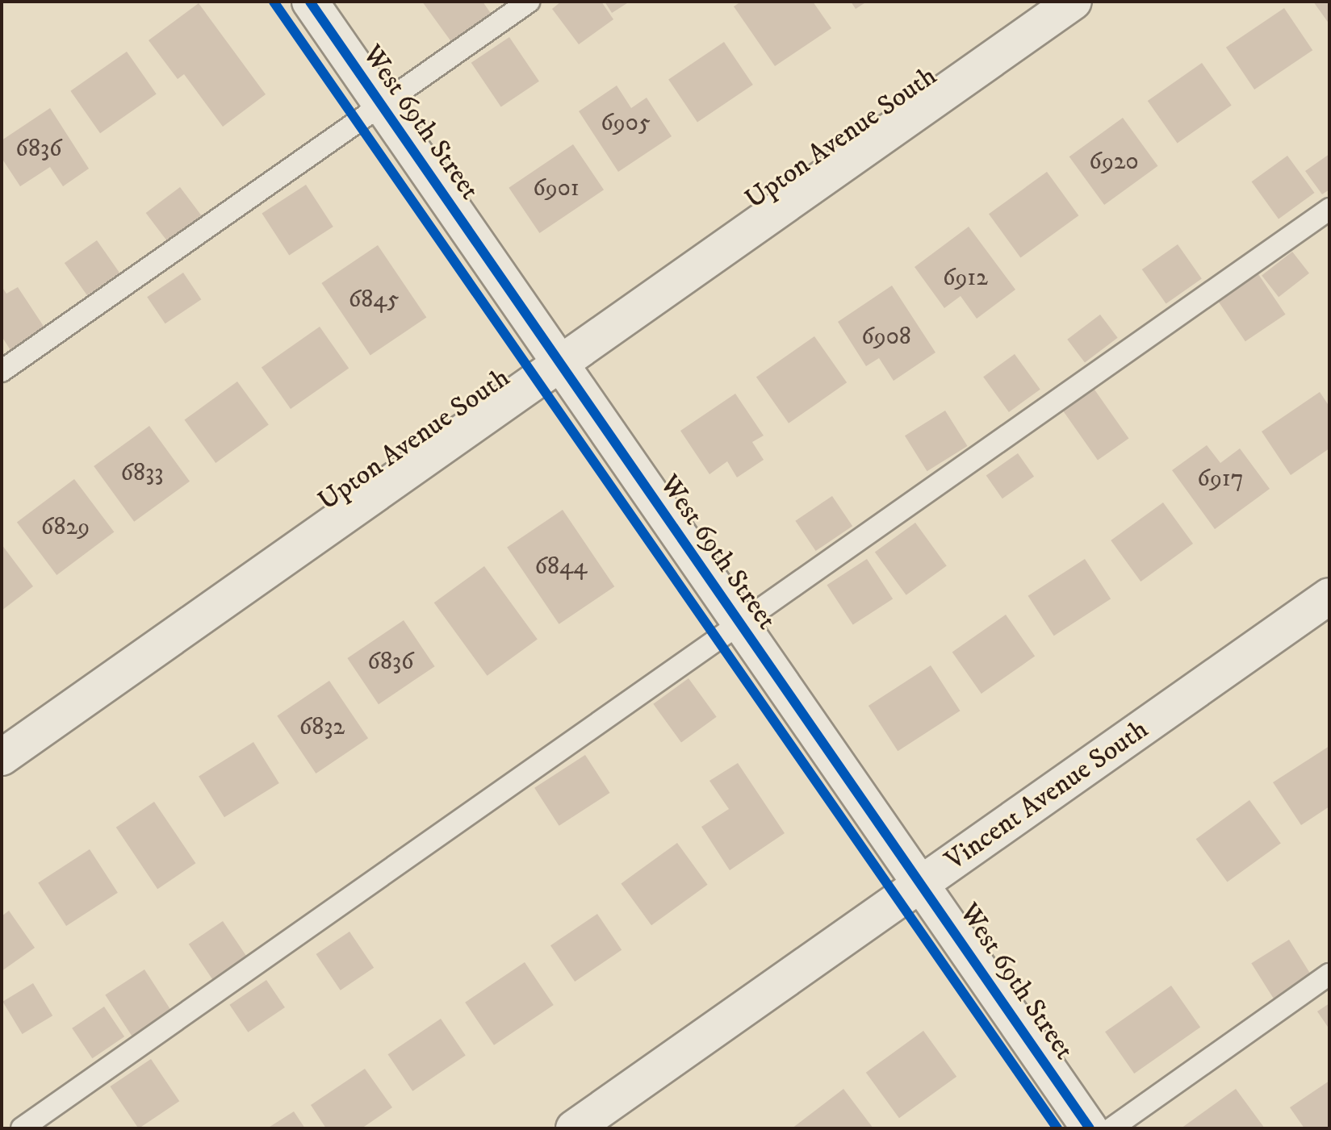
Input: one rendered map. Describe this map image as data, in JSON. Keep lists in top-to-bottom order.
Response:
{
  "streets": {
    "street": ["West 69th Street", "Upton Avenue South", "Vincent Avenue South"]
  },
  "crossings": [
    ["West 69th Street", "Upton Avenue South"],
    ["West 69th Street", "Vincent Avenue South"]
  ],
  "house_numbers": [
    "6905",
    "6836",
    "6920",
    "6901",
    "6912",
    "6845",
    "6908",
    "6833",
    "6917",
    "6829",
    "6844",
    "6836",
    "6832"
  ]
}
